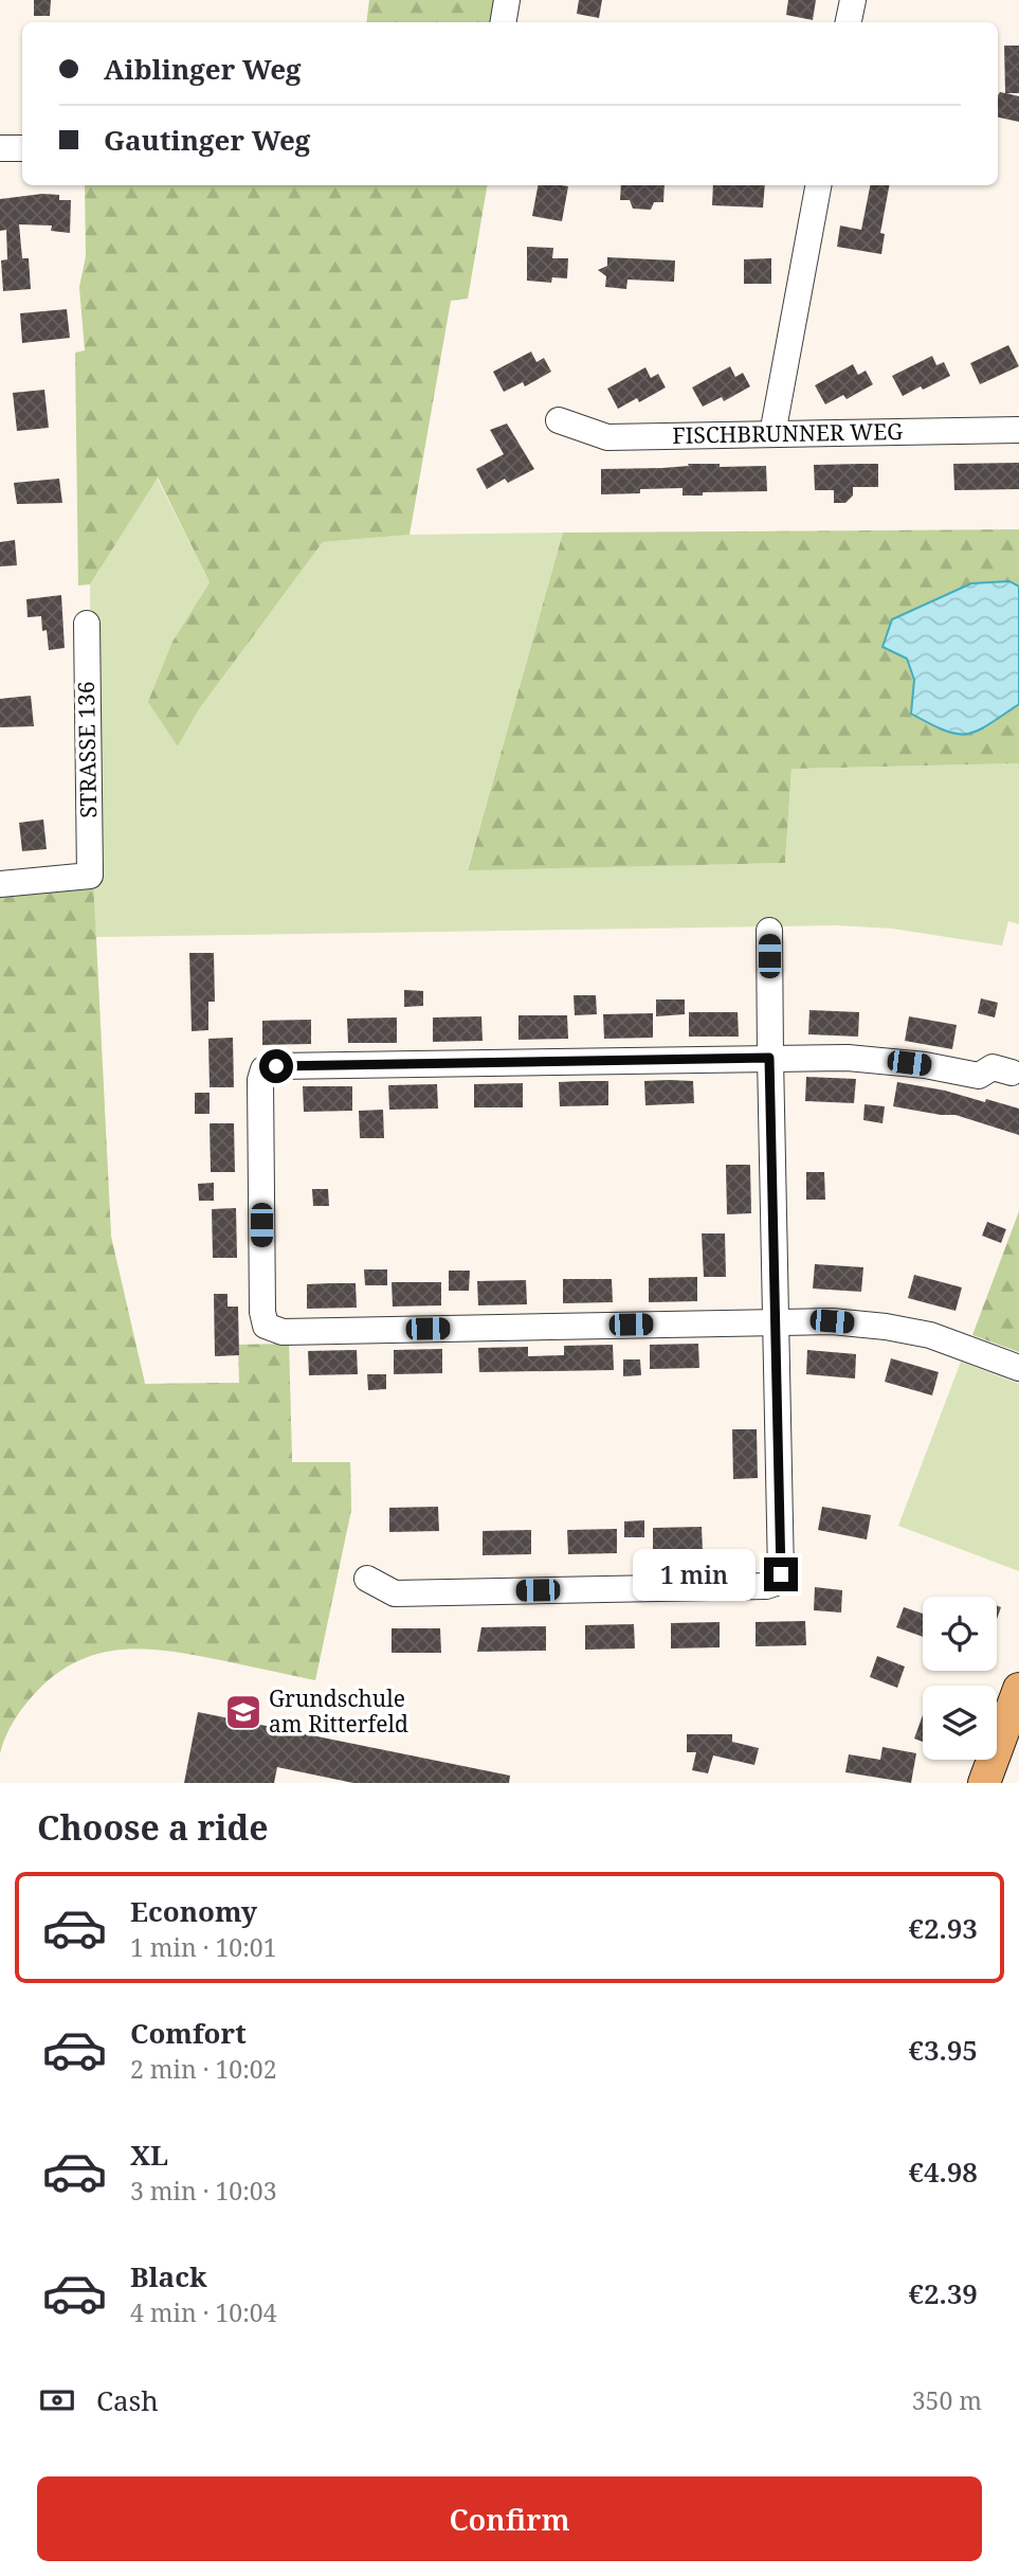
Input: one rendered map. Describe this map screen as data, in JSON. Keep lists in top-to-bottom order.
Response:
{
  "streets": {
    "street": ["FISCHBRUNNER WEG", "STRASSE 136"]
  },
  "places": {
    "school or university": ["Grundschule am Ritterfeld"]
  },
  "page": {
    "banner": ["Aiblinger Weg", "Gautinger Weg"],
    "bubble": "1 min",
    "heading": "Choose a ride",
    "list": [
      {
        "name": "Economy",
        "note": "1 min · 10:01",
        "value": "€2.93"
      },
      {
        "name": "Comfort",
        "note": "2 min · 10:02",
        "value": "€3.95"
      },
      {
        "name": "XL",
        "note": "3 min · 10:03",
        "value": "€4.98"
      },
      {
        "name": "Black",
        "note": "4 min · 10:04",
        "value": "€2.39"
      }
    ],
    "pay": ["Cash", "350 m"],
    "buttons": "Confirm"
  }
}
